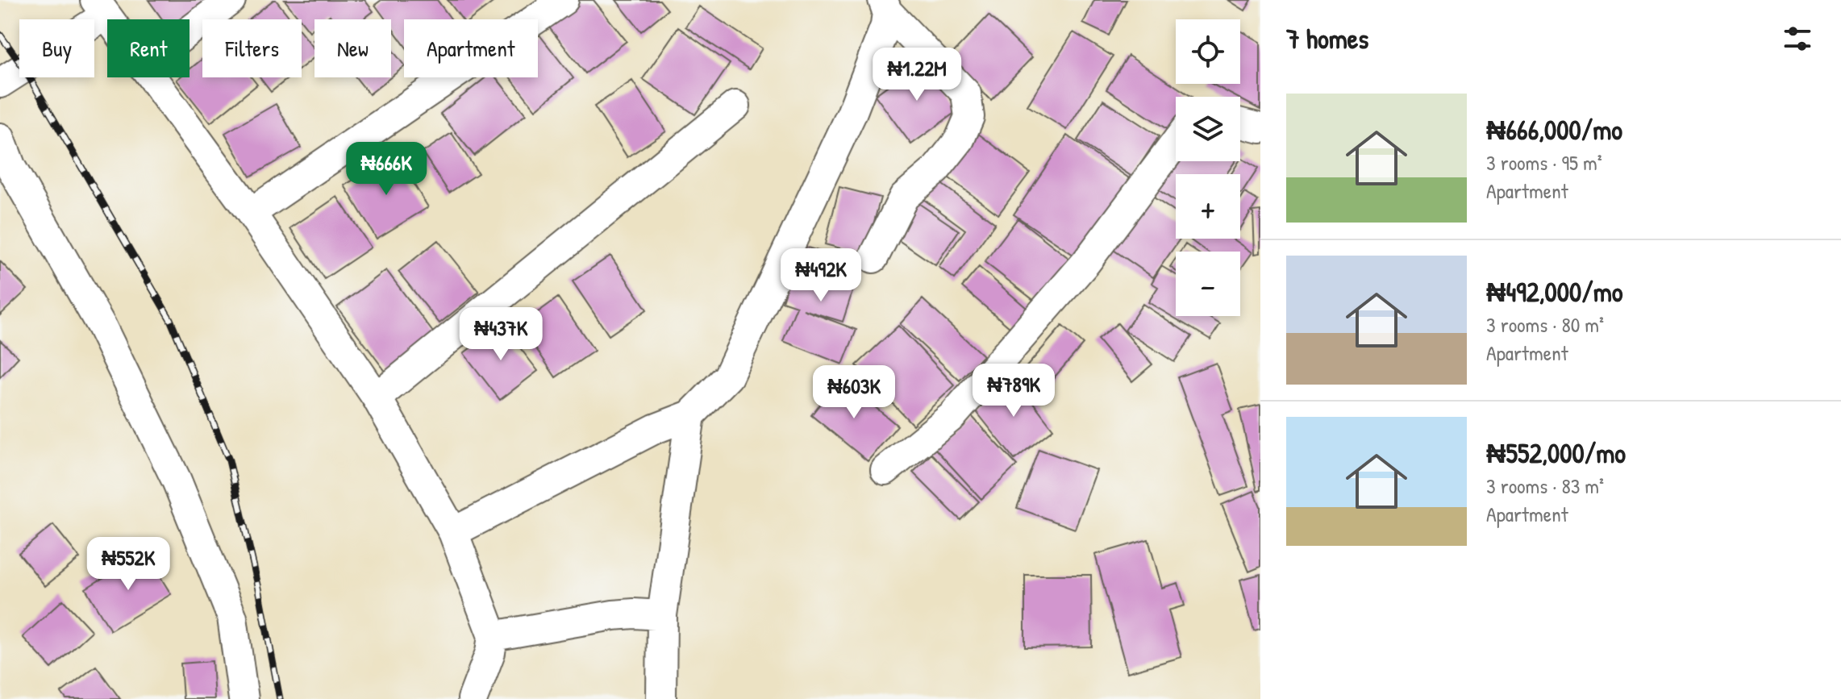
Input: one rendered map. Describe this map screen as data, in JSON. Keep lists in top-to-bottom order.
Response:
{
  "page": {
    "heading": "7 homes",
    "map_buttons": ["+", "−"],
    "chip": [
      "Buy",
      "Rent",
      "Filters",
      "New",
      "Apartment"
    ],
    "price": [
      "₦1.22M",
      "₦666K",
      "₦492K",
      "₦437K",
      "₦789K",
      "₦603K",
      "₦552K"
    ],
    "list": [
      {
        "name": "₦666,000/mo",
        "note": "3 rooms · 95 m² · Apartment"
      },
      {
        "name": "₦492,000/mo",
        "note": "3 rooms · 80 m² · Apartment"
      },
      {
        "name": "₦552,000/mo",
        "note": "3 rooms · 83 m² · Apartment"
      }
    ]
  }
}
